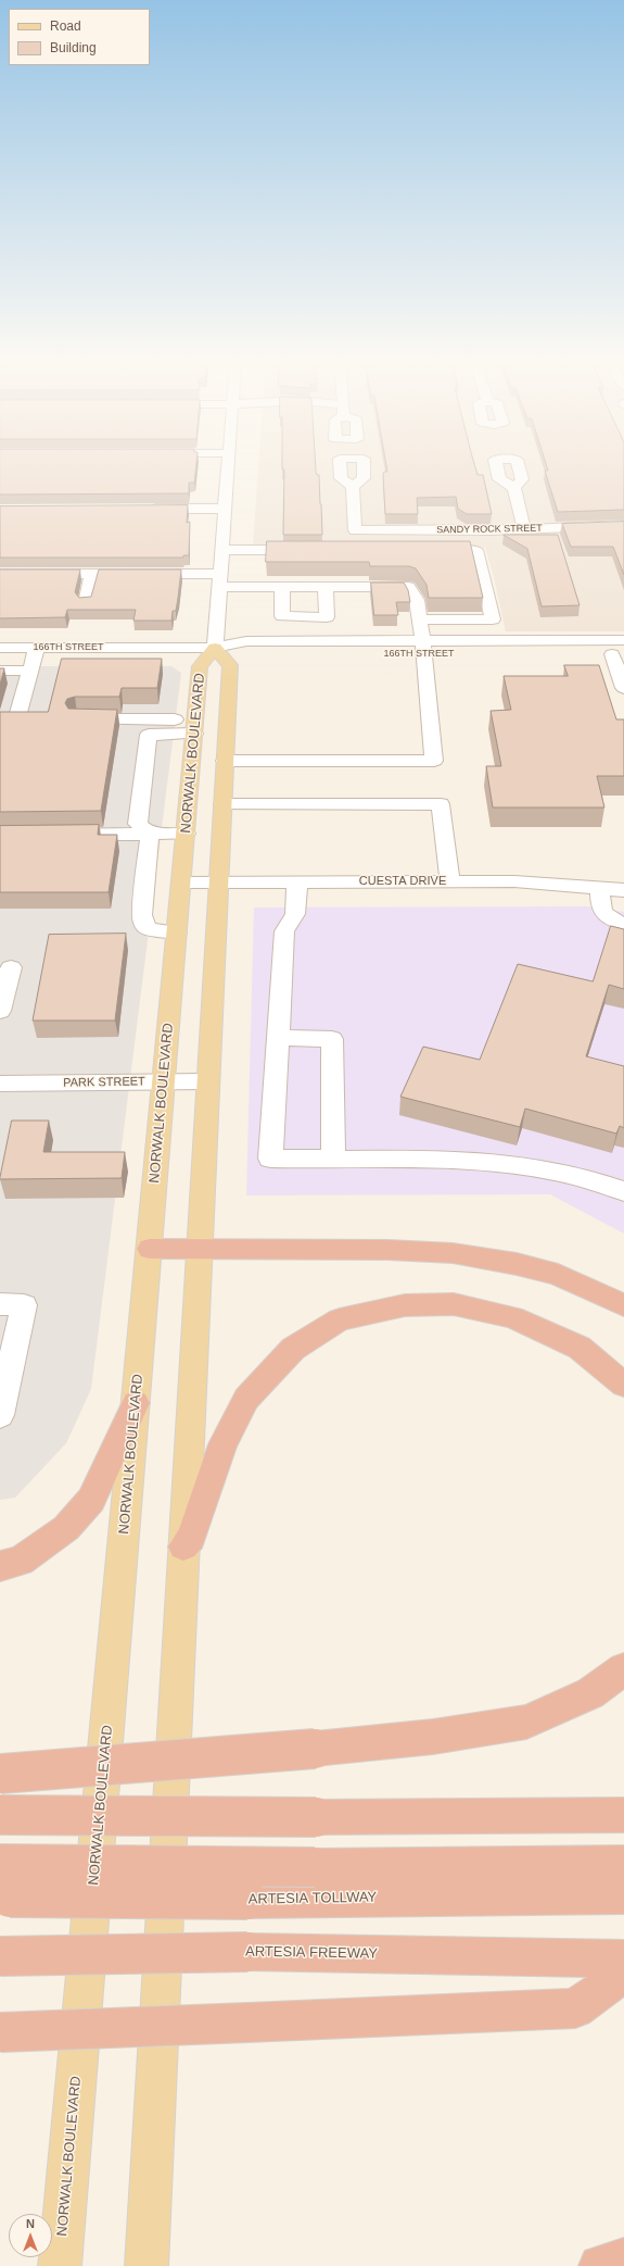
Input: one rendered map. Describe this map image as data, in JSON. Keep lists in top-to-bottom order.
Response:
{
  "streets": {
    "highway": ["ARTESIA TOLLWAY", "ARTESIA FREEWAY"],
    "main road": ["NORWALK BOULEVARD"],
    "street": [
      "SANDY ROCK STREET",
      "166TH STREET",
      "CUESTA DRIVE",
      "PARK STREET"
    ]
  },
  "crossings": [
    ["166TH STREET", "NORWALK BOULEVARD"],
    ["NORWALK BOULEVARD", "CUESTA DRIVE"],
    ["NORWALK BOULEVARD", "PARK STREET"]
  ],
  "legend": ["Road", "Building"],
  "north": "top"
}
